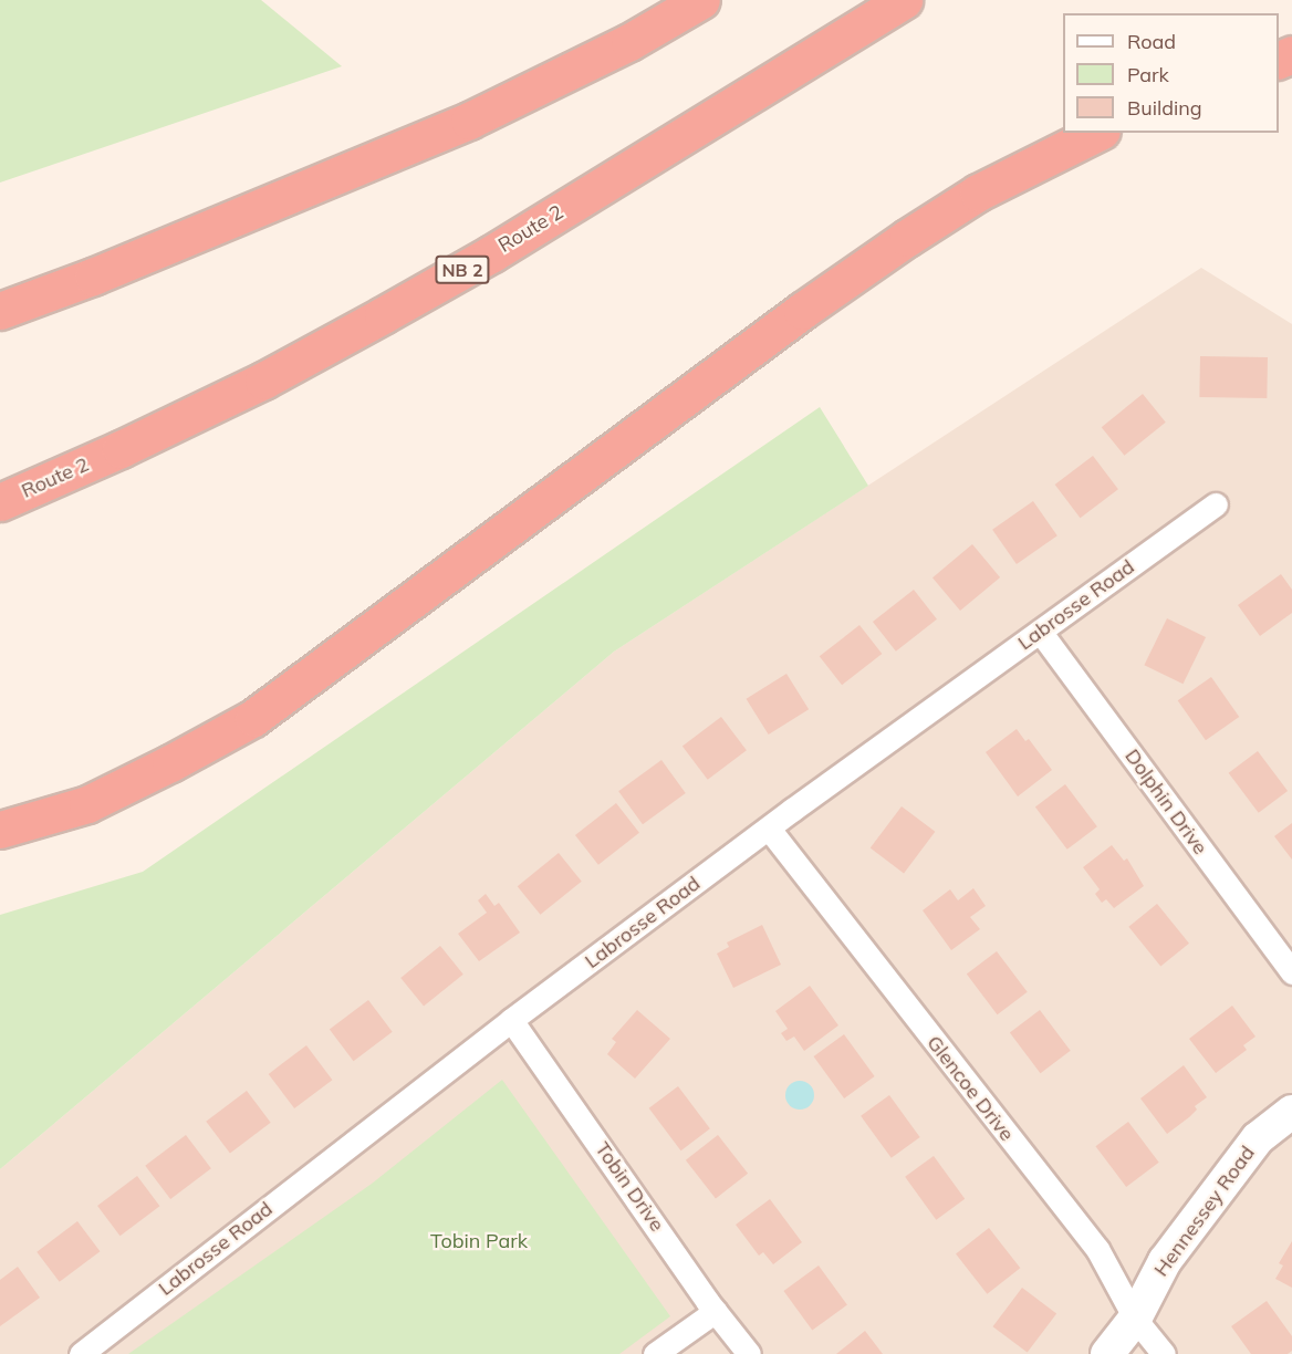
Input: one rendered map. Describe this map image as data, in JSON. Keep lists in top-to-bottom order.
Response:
{
  "streets": {
    "highway": ["Route 2", "NB 2"],
    "street": [
      "Labrosse Road",
      "Dolphin Drive",
      "Glencoe Drive",
      "Tobin Drive",
      "Hennessey Road"
    ]
  },
  "crossings": [
    ["Labrosse Road", "Dolphin Drive"],
    ["Labrosse Road", "Glencoe Drive"],
    ["Labrosse Road", "Tobin Drive"],
    ["Glencoe Drive", "Hennessey Road"]
  ],
  "parks": ["Tobin Park"],
  "legend": ["Road", "Park", "Building"]
}
